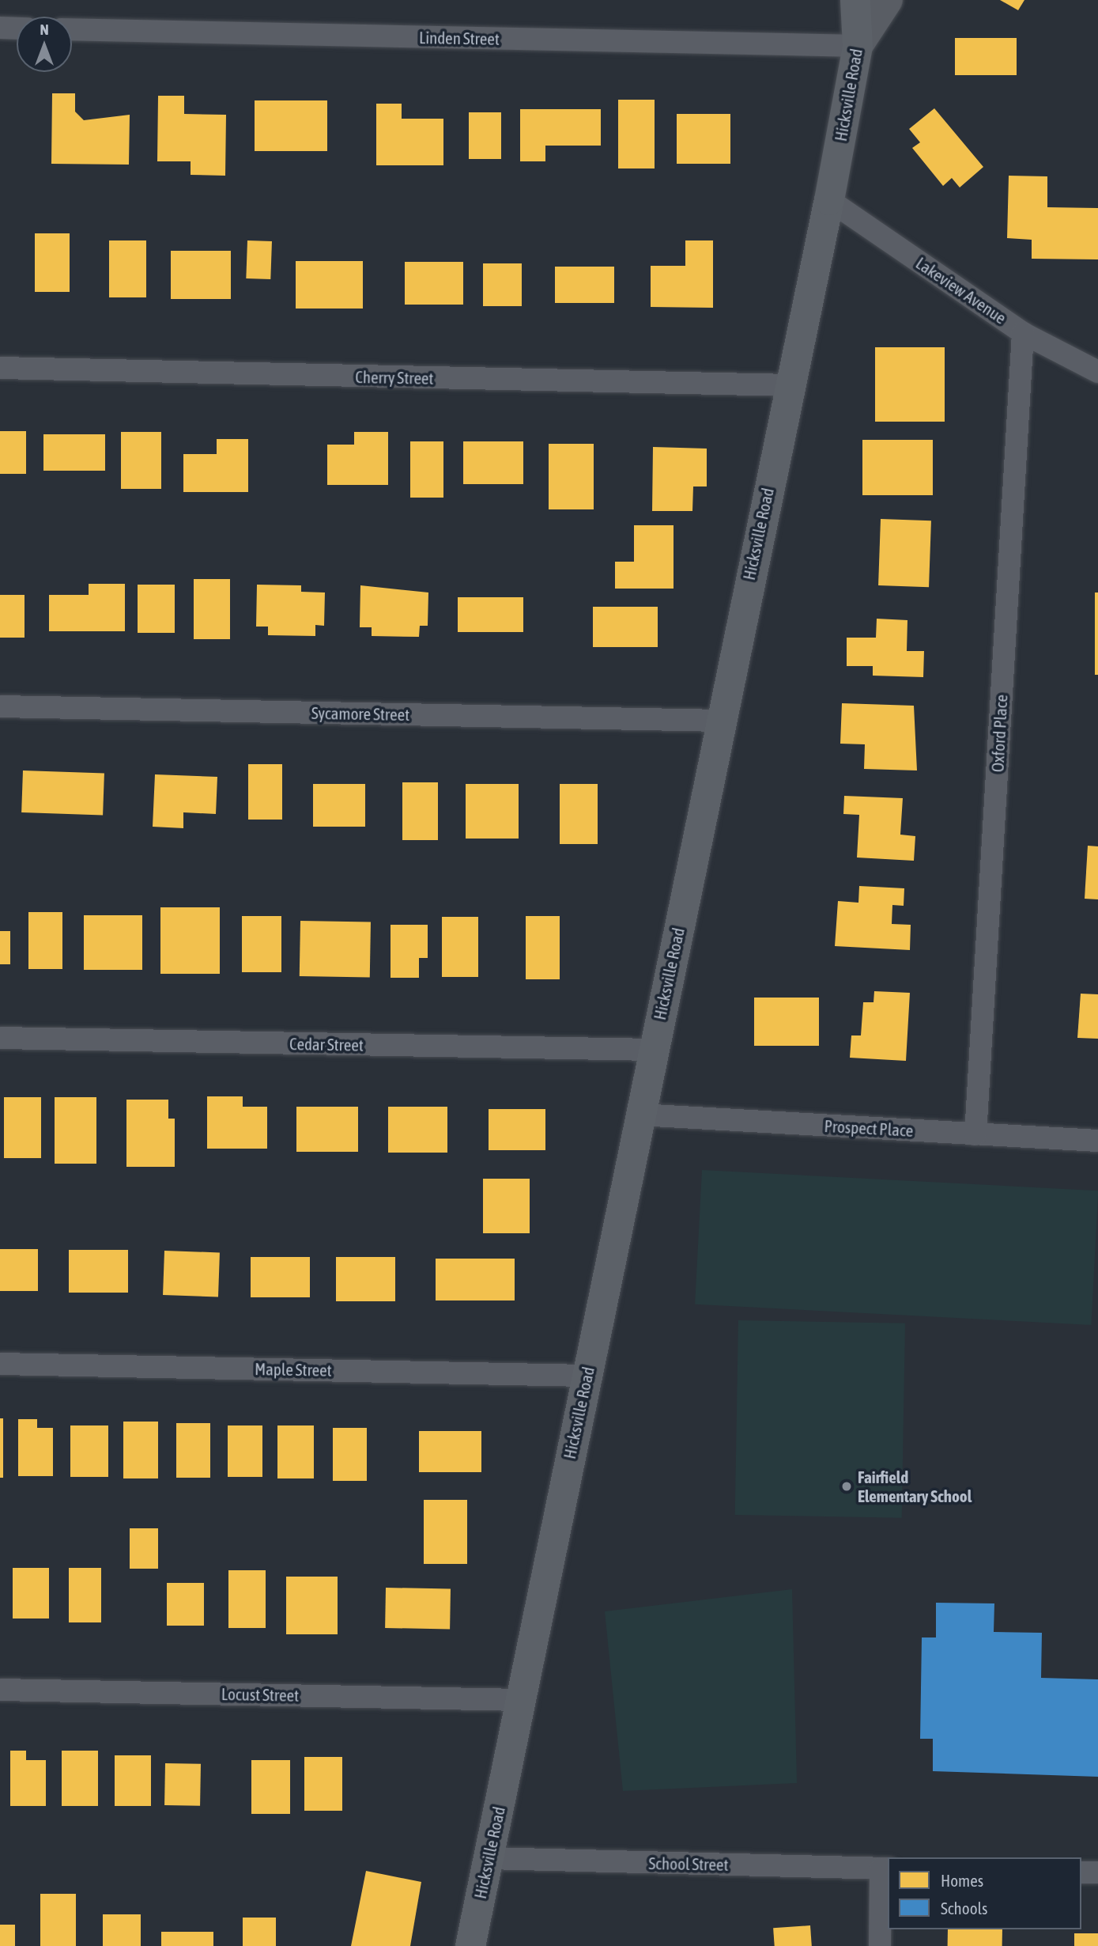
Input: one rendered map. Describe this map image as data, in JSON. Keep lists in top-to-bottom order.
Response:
{
  "streets": {
    "main road": ["Hicksville Road"],
    "street": [
      "Linden Street",
      "Lakeview Avenue",
      "Cherry Street",
      "Sycamore Street",
      "Oxford Place",
      "Cedar Street",
      "Prospect Place",
      "Maple Street",
      "Locust Street",
      "School Street"
    ]
  },
  "crossings": [
    ["Linden Street", "Hicksville Road"],
    ["Hicksville Road", "Lakeview Avenue"],
    ["Hicksville Road", "Cherry Street"],
    ["Hicksville Road", "Sycamore Street"],
    ["Hicksville Road", "Cedar Street"],
    ["Hicksville Road", "Prospect Place"],
    ["Hicksville Road", "Maple Street"],
    ["Hicksville Road", "Locust Street"],
    ["Hicksville Road", "School Street"],
    ["Lakeview Avenue", "Oxford Place"],
    ["Oxford Place", "Prospect Place"]
  ],
  "places": ["Fairfield Elementary School"],
  "legend": ["Homes", "Schools"],
  "north": "top"
}
